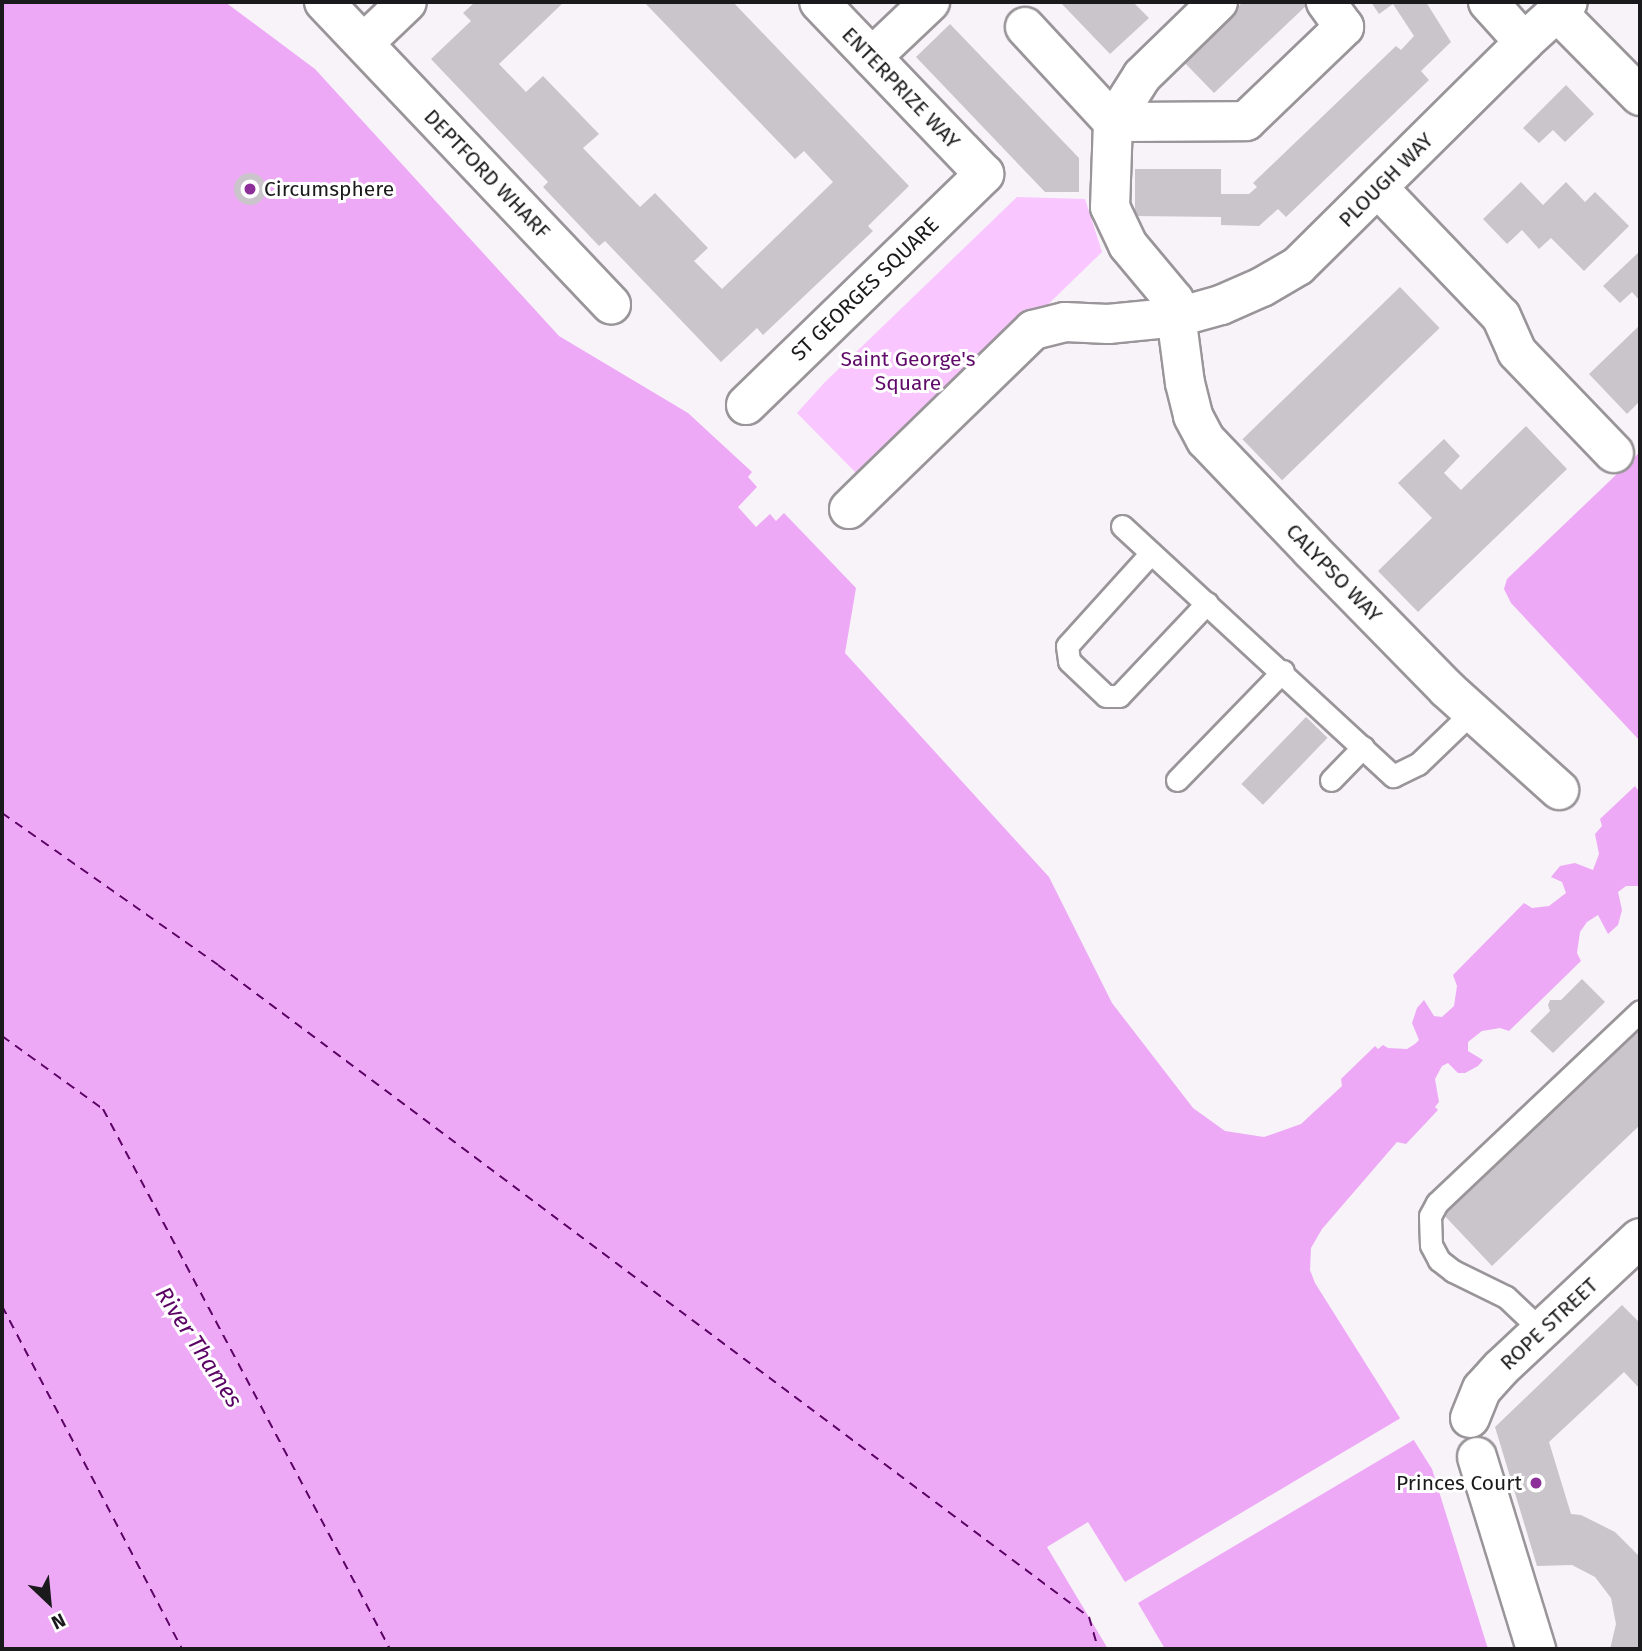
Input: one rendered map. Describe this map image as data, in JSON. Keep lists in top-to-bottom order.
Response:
{
  "streets": {
    "street": [
      "ENTERPRIZE WAY",
      "DEPTFORD WHARF",
      "PLOUGH WAY",
      "ST GEORGES SQUARE",
      "CALYPSO WAY",
      "ROPE STREET"
    ]
  },
  "crossings": [
    ["ENTERPRIZE WAY", "ST GEORGES SQUARE"],
    ["PLOUGH WAY", "CALYPSO WAY"]
  ],
  "water": ["River Thames"],
  "parks": ["Saint George's Square"],
  "places": ["Circumsphere", "Princes Court"],
  "north": "bottom right"
}
